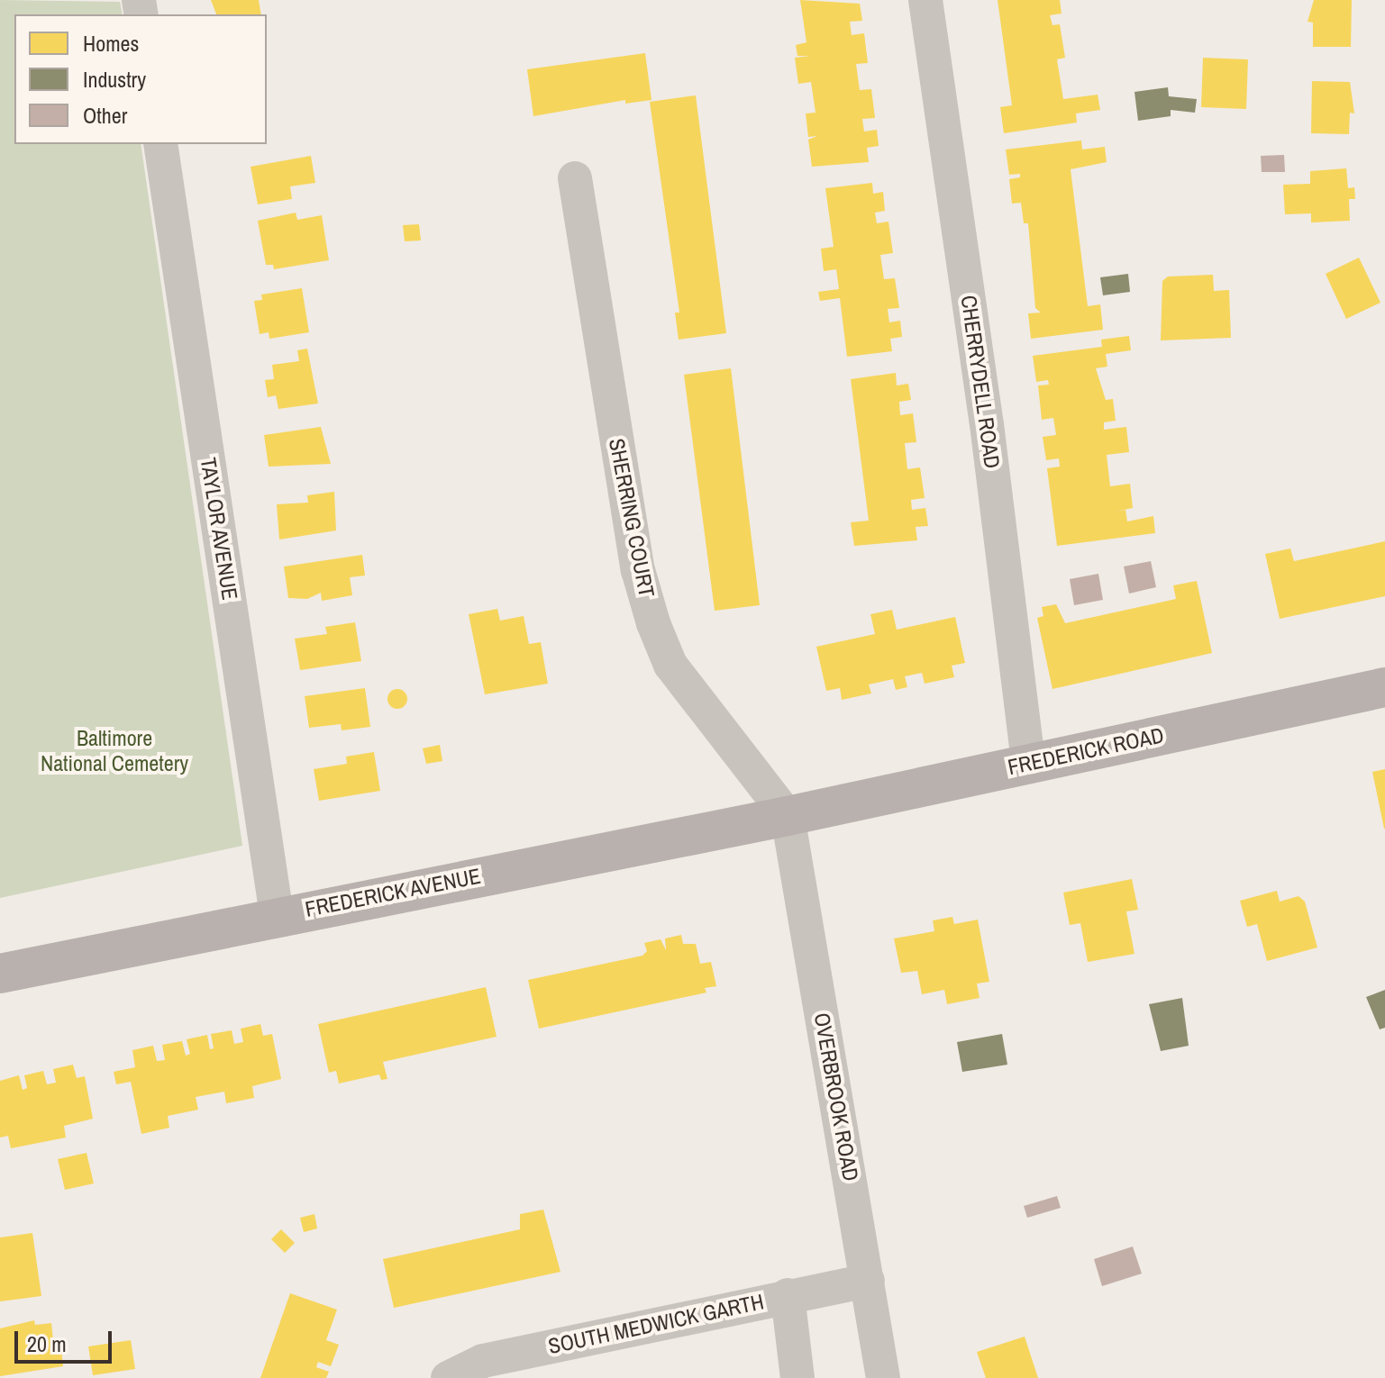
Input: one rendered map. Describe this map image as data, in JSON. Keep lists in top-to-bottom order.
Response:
{
  "streets": {
    "main road": ["FREDERICK ROAD", "FREDERICK AVENUE"],
    "street": [
      "CHERRYDELL ROAD",
      "SHERRING COURT",
      "TAYLOR AVENUE",
      "OVERBROOK ROAD",
      "SOUTH MEDWICK GARTH"
    ]
  },
  "crossings": [
    ["CHERRYDELL ROAD", "FREDERICK ROAD"],
    ["SHERRING COURT", "FREDERICK ROAD"],
    ["SHERRING COURT", "FREDERICK AVENUE"],
    ["SHERRING COURT", "OVERBROOK ROAD"],
    ["TAYLOR AVENUE", "FREDERICK AVENUE"],
    ["FREDERICK ROAD", "FREDERICK AVENUE"],
    ["FREDERICK ROAD", "OVERBROOK ROAD"],
    ["FREDERICK AVENUE", "OVERBROOK ROAD"],
    ["OVERBROOK ROAD", "SOUTH MEDWICK GARTH"]
  ],
  "parks": ["Baltimore National Cemetery"],
  "legend": ["Homes", "Industry", "Other"],
  "scale_bar": "20 m"
}
